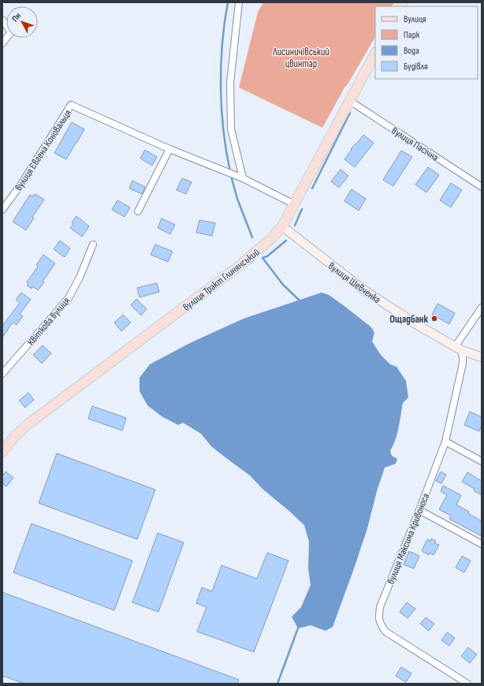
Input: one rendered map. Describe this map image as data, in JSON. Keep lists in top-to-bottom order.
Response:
{
  "streets": {
    "main road": ["вулиця Тракт Глинянський", "вулиця Шевченка"],
    "street": [
      "вулиця Пасічна",
      "вулиця Євгена Коновальця",
      "Квіткова вулиця",
      "вулиця Максима Кривоноса"
    ]
  },
  "crossings": [
    ["вулиця Пасічна", "вулиця Тракт Глинянський"],
    ["вулиця Тракт Глинянський", "вулиця Шевченка"],
    ["вулиця Шевченка", "вулиця Максима Кривоноса"]
  ],
  "parks": ["Лисиничівський цвинтар"],
  "places": ["Ощадбанк"],
  "legend": [
    "Вулиця",
    "Парк",
    "Вода",
    "Будівля"
  ],
  "north": "top left"
}
